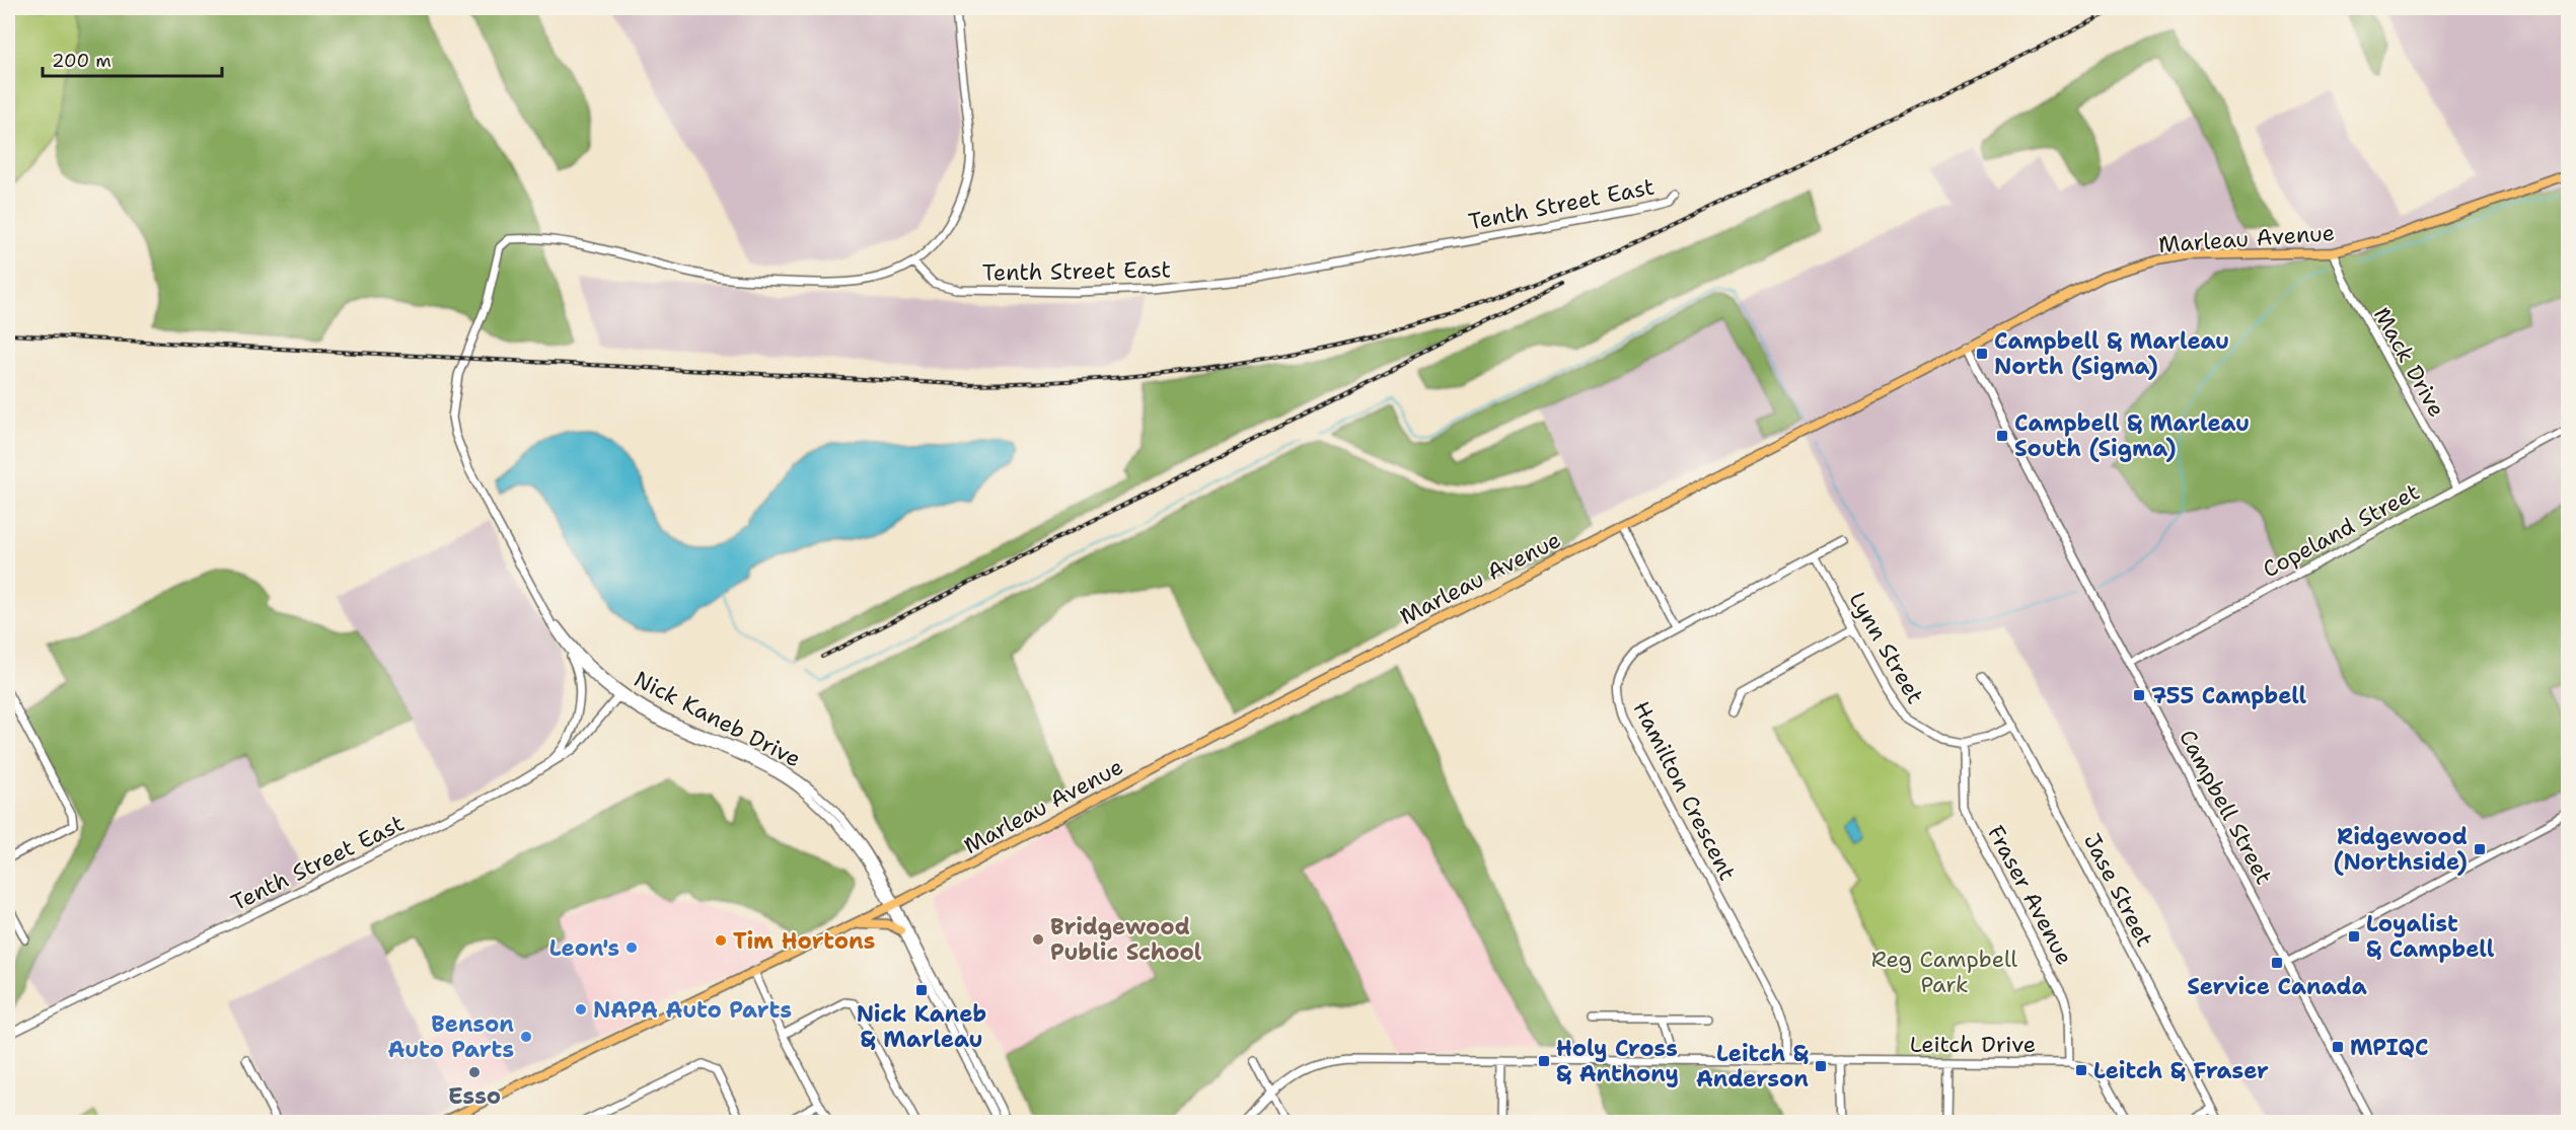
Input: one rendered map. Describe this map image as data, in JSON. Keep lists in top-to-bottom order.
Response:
{
  "streets": {
    "main road": ["Marleau Avenue"],
    "street": [
      "Tenth Street East",
      "Mack Drive",
      "Copeland Street",
      "Lynn Street",
      "Nick Kaneb Drive",
      "Hamilton Crescent",
      "Campbell Street",
      "Jase Street",
      "Fraser Avenue",
      "Leitch Drive"
    ]
  },
  "crossings": [
    ["Tenth Street East", "Nick Kaneb Drive"],
    ["Marleau Avenue", "Mack Drive"],
    ["Marleau Avenue", "Nick Kaneb Drive"],
    ["Marleau Avenue", "Campbell Street"],
    ["Mack Drive", "Copeland Street"],
    ["Copeland Street", "Campbell Street"],
    ["Lynn Street", "Hamilton Crescent"],
    ["Lynn Street", "Fraser Avenue"],
    ["Hamilton Crescent", "Leitch Drive"],
    ["Fraser Avenue", "Leitch Drive"]
  ],
  "parks": ["Reg Campbell Park"],
  "places": {
    "transit": [
      "Campbell & Marleau North (Sigma)",
      "Campbell & Marleau South (Sigma)",
      "755 Campbell",
      "Ridgewood (Northside)",
      "Loyalist & Campbell",
      "Service Canada",
      "Nick Kaneb & Marleau",
      "MPIQC",
      "Holy Cross & Anthony",
      "Leitch & Anderson",
      "Leitch & Fraser"
    ],
    "other": [
      "Bridgewood Public School",
      "Tim Hortons",
      "Leon's",
      "NAPA Auto Parts",
      "Benson Auto Parts",
      "Esso"
    ]
  },
  "scale_bar": "200 m"
}
